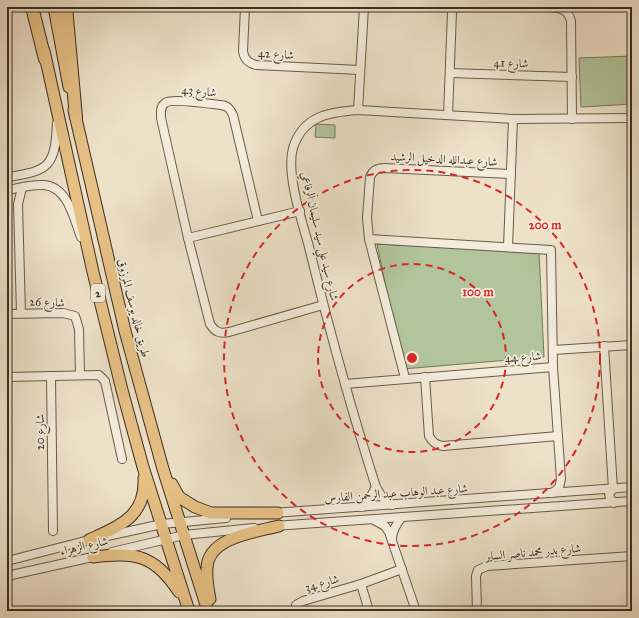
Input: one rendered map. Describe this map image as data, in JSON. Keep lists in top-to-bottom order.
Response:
{
  "streets": {
    "main road": ["2", "طريق خالد يوسف المرزوق"],
    "street": [
      "شارع 42",
      "شارع 41",
      "شارع 43",
      "شارع عبدالله الدخيل الرشيد",
      "شارع سيد علي سيد سليمان الرفاعي",
      "شارع 26",
      "شارع 44",
      "شارع 20",
      "شارع عبد الوهاب عبد الرحمن الفارس",
      "شارع الزهراء",
      "شارع بدر محمد ناصر الساير",
      "شارع 34"
    ]
  },
  "crossings": [
    ["شارع 43", "شارع سيد علي سيد سليمان الرفاعي"],
    ["شارع عبدالله الدخيل الرشيد", "شارع سيد علي سيد سليمان الرفاعي"],
    ["شارع عبدالله الدخيل الرشيد", "شارع 44"],
    ["شارع سيد علي سيد سليمان الرفاعي", "شارع 44"],
    ["شارع سيد علي سيد سليمان الرفاعي", "شارع عبد الوهاب عبد الرحمن الفارس"],
    ["2", "شارع عبد الوهاب عبد الرحمن الفارس"],
    ["2", "شارع الزهراء"],
    ["طريق خالد يوسف المرزوق", "شارع عبد الوهاب عبد الرحمن الفارس"],
    ["شارع عبد الوهاب عبد الرحمن الفارس", "شارع الزهراء"]
  ],
  "rings": ["200 m", "100 m"]
}
